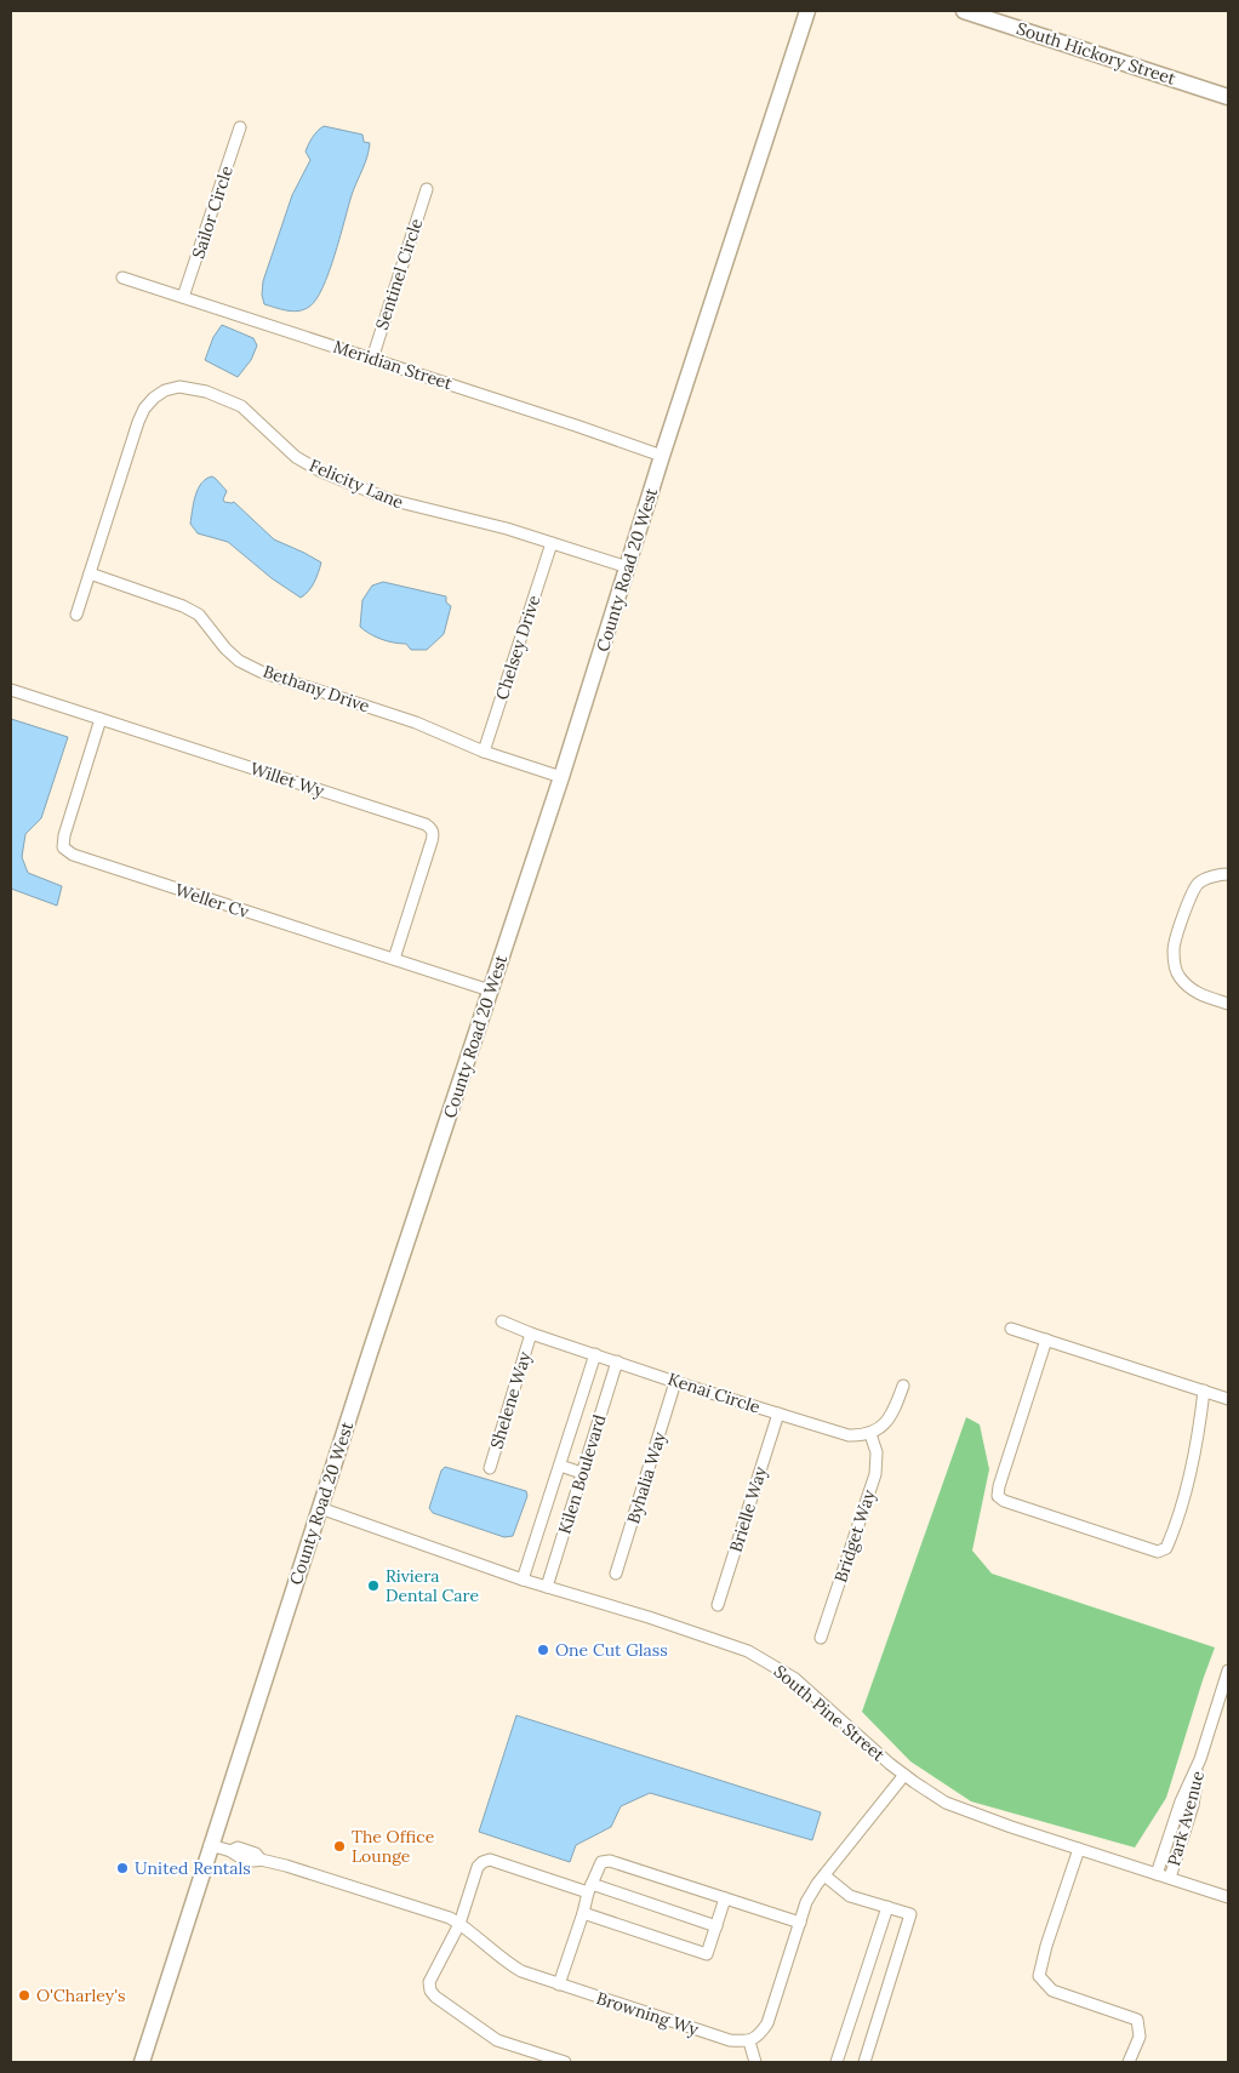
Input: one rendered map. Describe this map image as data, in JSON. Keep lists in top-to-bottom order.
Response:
{
  "streets": {
    "street": [
      "South Hickory Street",
      "Sailor Circle",
      "Sentinel Circle",
      "Meridian Street",
      "Felicity Lane",
      "County Road 20 West",
      "Chelsey Drive",
      "Bethany Drive",
      "Willet Wy",
      "Weller Cv",
      "Kenai Circle",
      "Shelene Way",
      "Kilen Boulevard",
      "Byhalia Way",
      "Brielle Way",
      "Bridget Way",
      "South Pine Street",
      "Park Avenue",
      "Browning Wy"
    ]
  },
  "crossings": [
    ["Sailor Circle", "Meridian Street"],
    ["Sentinel Circle", "Meridian Street"],
    ["Meridian Street", "County Road 20 West"],
    ["Felicity Lane", "County Road 20 West"],
    ["Felicity Lane", "Chelsey Drive"],
    ["Felicity Lane", "Bethany Drive"],
    ["County Road 20 West", "Bethany Drive"],
    ["County Road 20 West", "Weller Cv"],
    ["County Road 20 West", "South Pine Street"],
    ["County Road 20 West", "Browning Wy"],
    ["Chelsey Drive", "Bethany Drive"],
    ["Willet Wy", "Weller Cv"],
    ["Kenai Circle", "Shelene Way"],
    ["Kenai Circle", "Kilen Boulevard"],
    ["Kenai Circle", "Byhalia Way"],
    ["Kenai Circle", "Brielle Way"],
    ["Kenai Circle", "Bridget Way"],
    ["Kilen Boulevard", "South Pine Street"],
    ["South Pine Street", "Park Avenue"]
  ],
  "places": [
    "Riviera Dental Care",
    "One Cut Glass",
    "The Office Lounge",
    "United Rentals",
    "O'Charley's"
  ]
}
